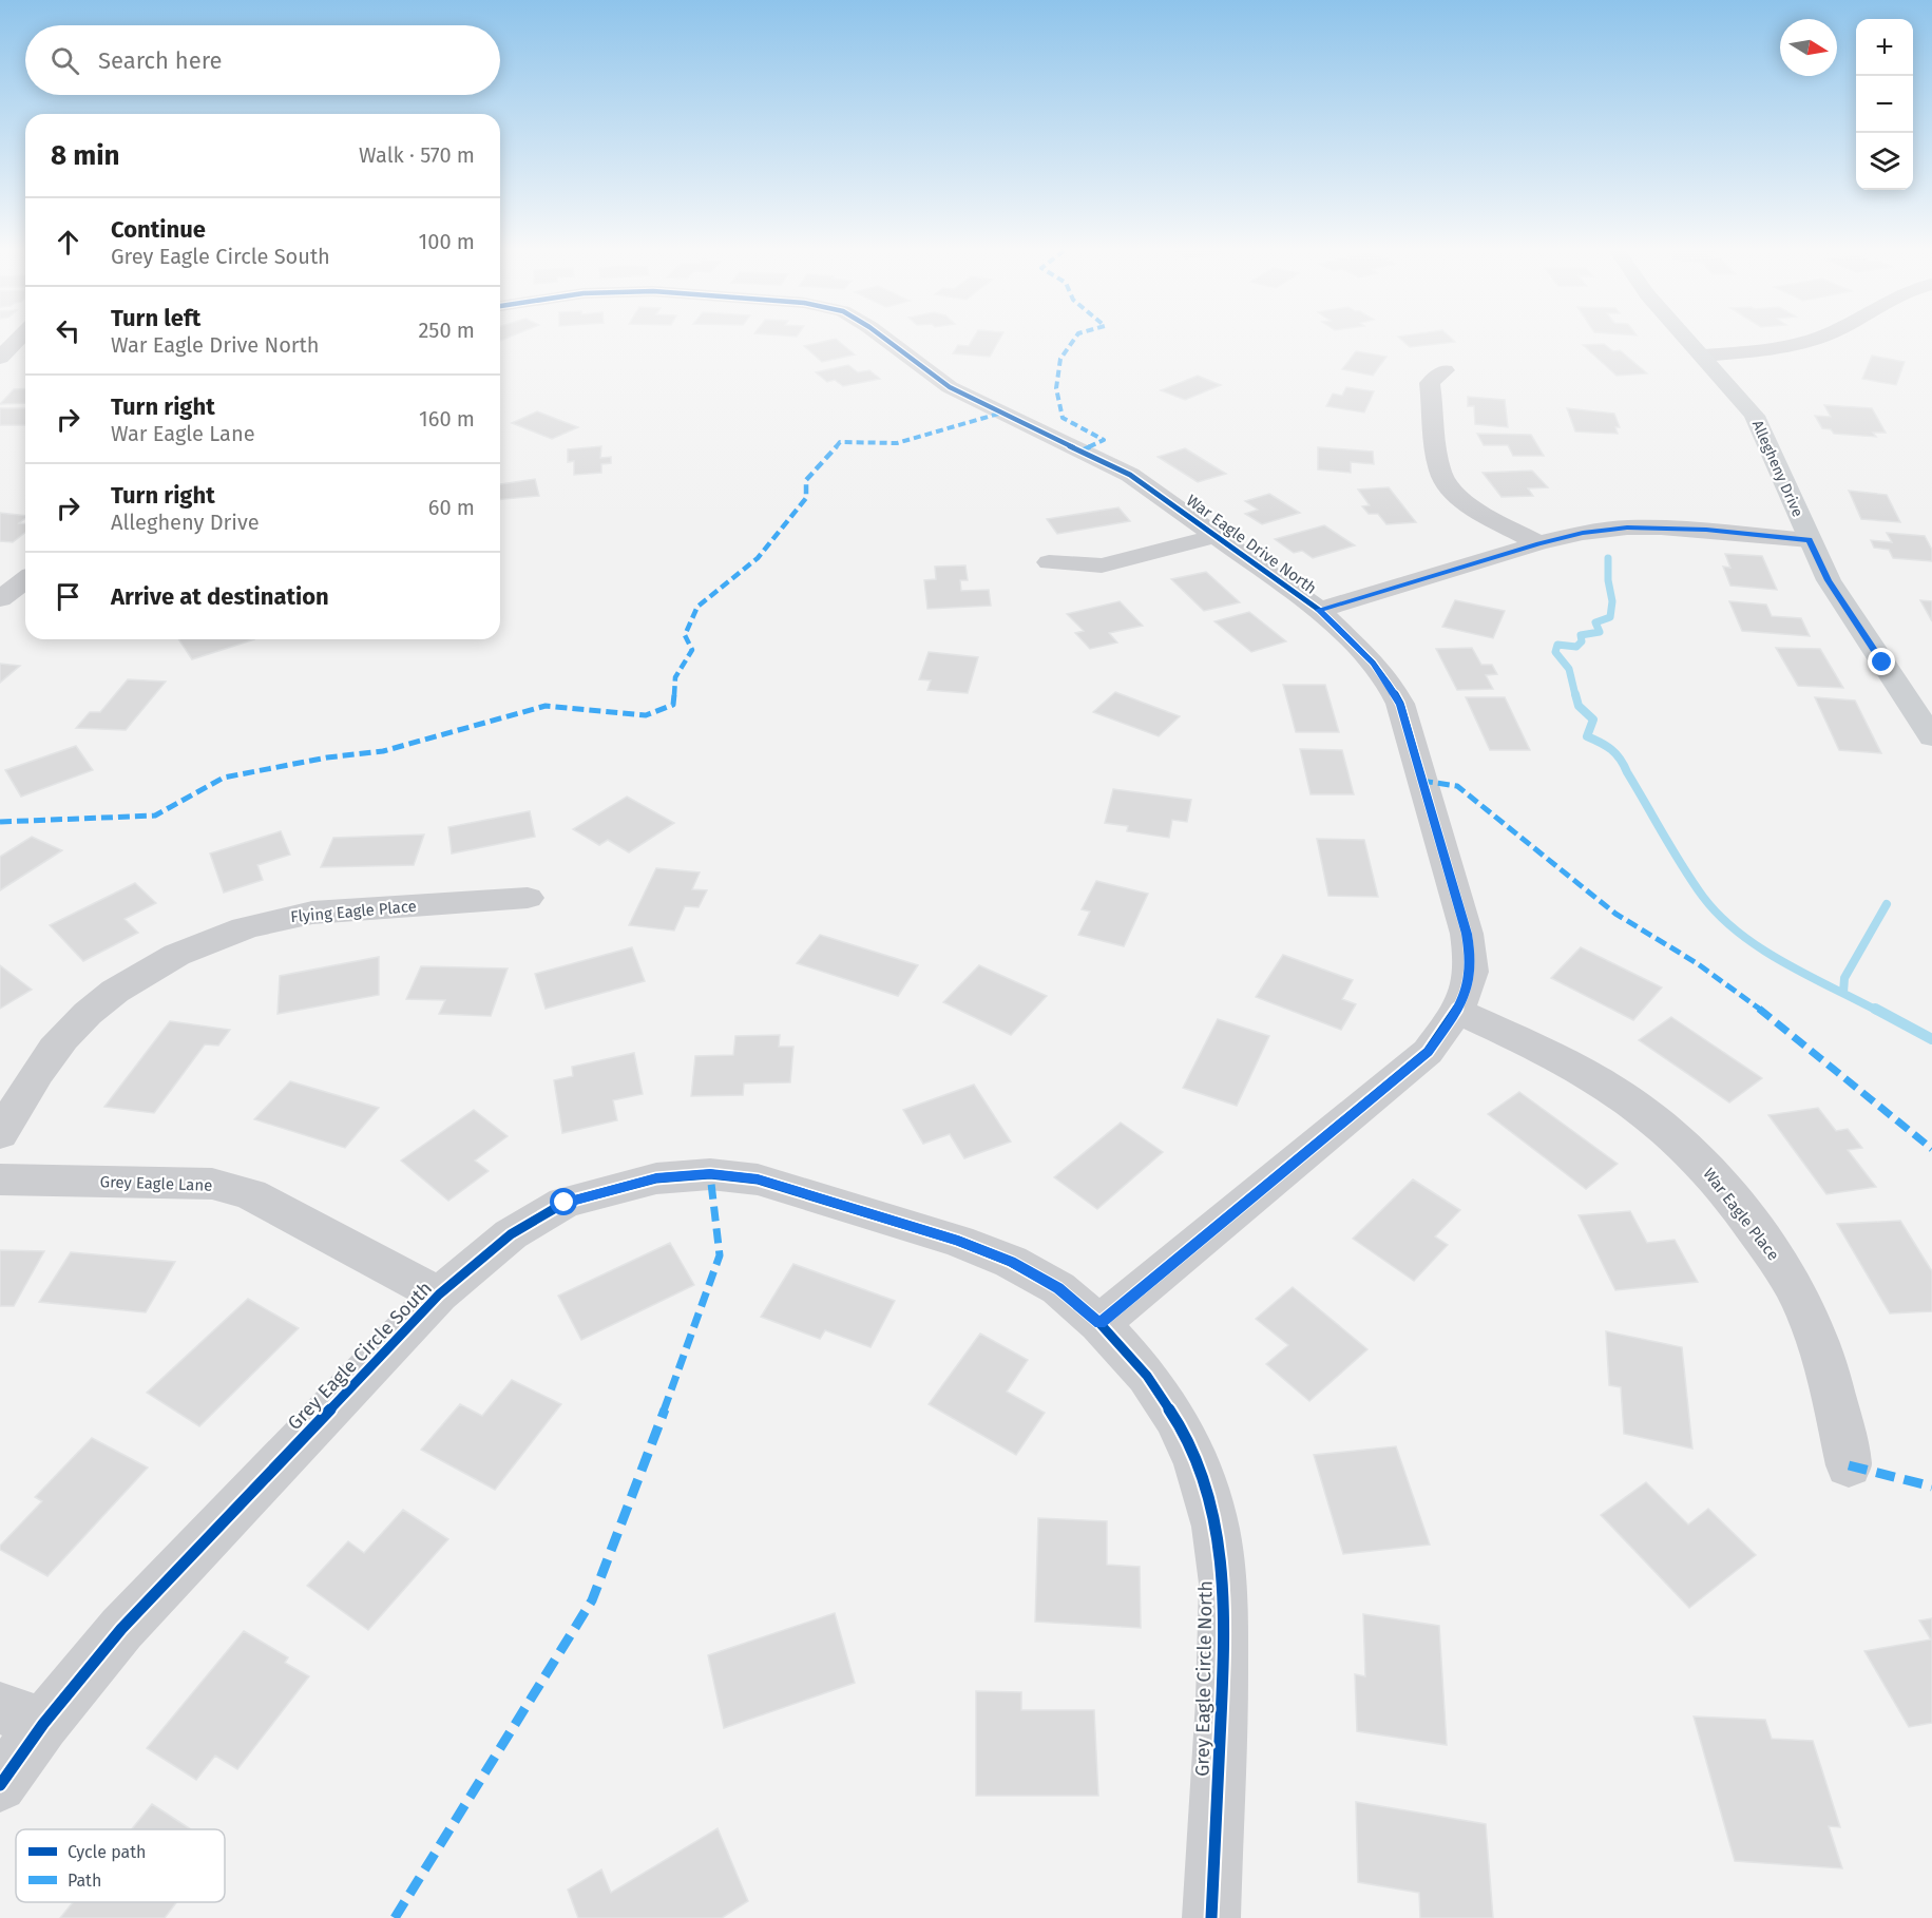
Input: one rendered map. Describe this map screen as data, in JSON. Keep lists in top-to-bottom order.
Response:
{
  "streets": {
    "street": [
      "Allegheny Drive",
      "War Eagle Drive North",
      "Flying Eagle Place",
      "Grey Eagle Lane",
      "War Eagle Place",
      "Grey Eagle Circle South",
      "Grey Eagle Circle North"
    ]
  },
  "crossings": [
    ["War Eagle Drive North", "War Eagle Place"],
    ["War Eagle Drive North", "Grey Eagle Circle South"],
    ["War Eagle Drive North", "Grey Eagle Circle North"],
    ["Grey Eagle Lane", "Grey Eagle Circle South"],
    ["Grey Eagle Circle South", "Grey Eagle Circle North"]
  ],
  "legend": ["Cycle path", "Path"],
  "north": "right",
  "page": {
    "map_buttons": ["+", "−"],
    "search": "Search here",
    "heading": ["8 min", "Walk · 570 m"],
    "list": [
      ["Continue", "Grey Eagle Circle South", "100 m"],
      ["Turn left", "War Eagle Drive North", "250 m"],
      ["Turn right", "War Eagle Lane", "160 m"],
      ["Turn right", "Allegheny Drive", "60 m"],
      "Arrive at destination"
    ]
  }
}
